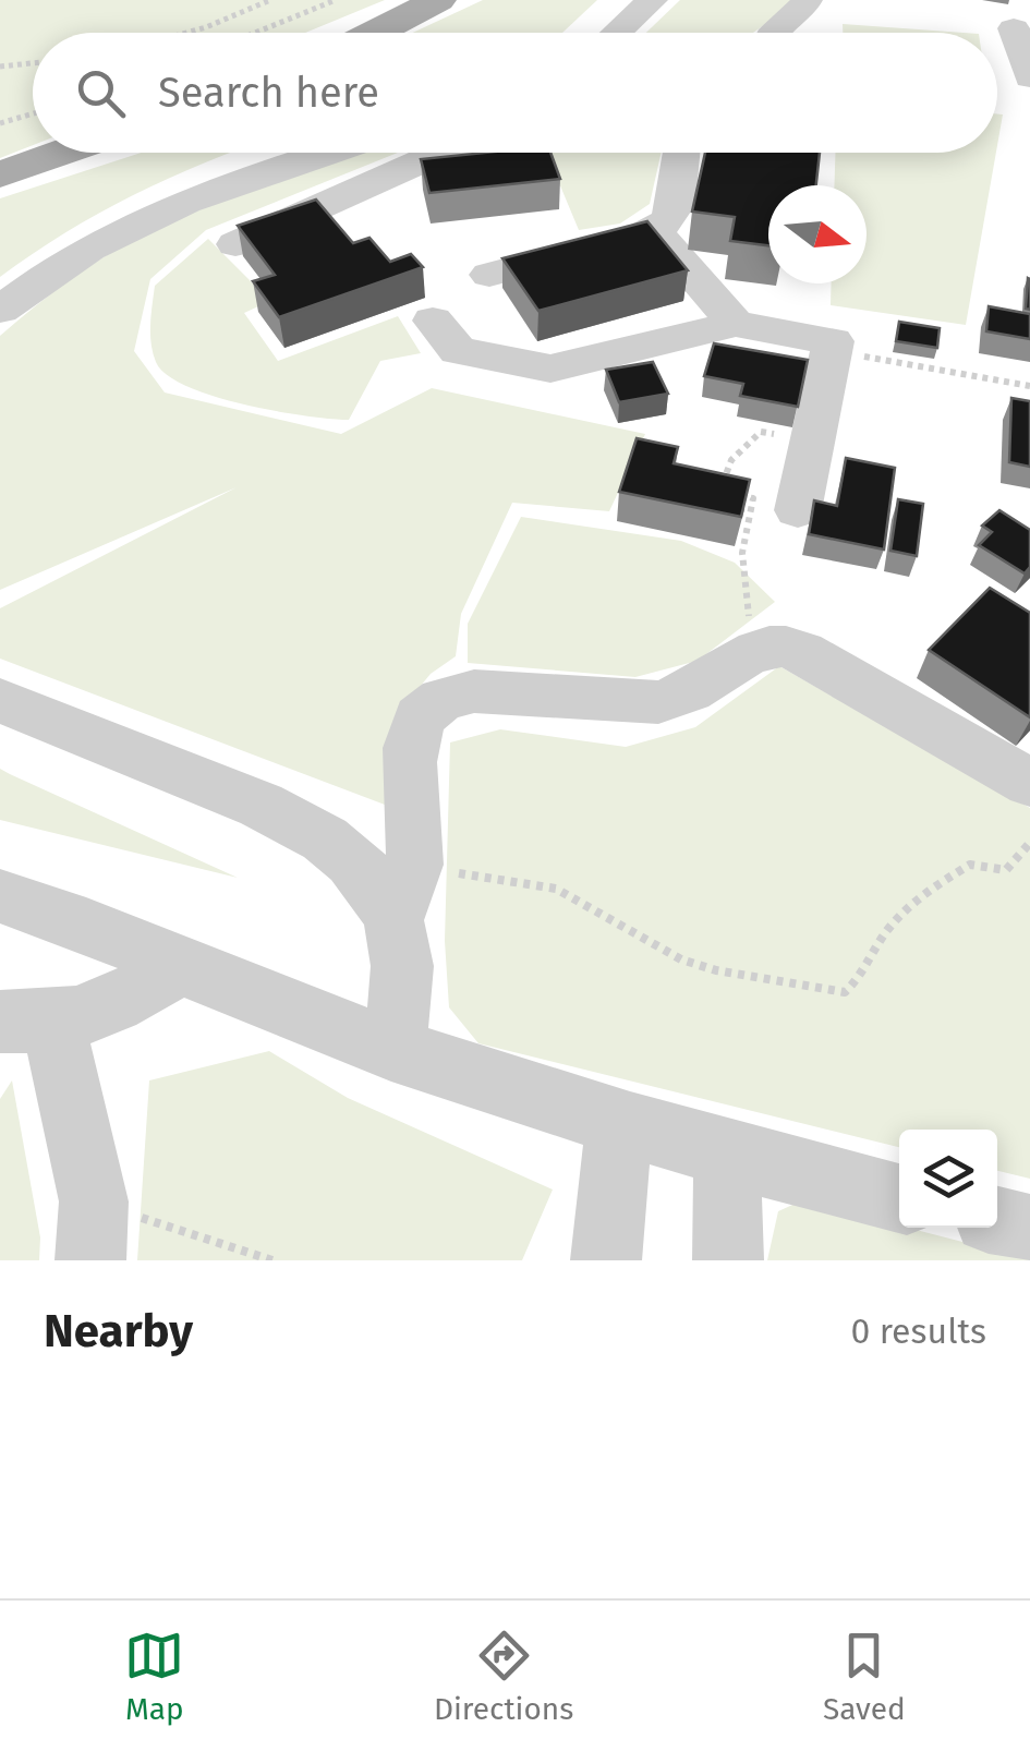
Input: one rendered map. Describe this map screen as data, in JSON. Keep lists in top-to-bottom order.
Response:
{
  "north": "right",
  "page": {
    "search": "Search here",
    "heading": ["Nearby", "0 results"],
    "nav": ["Map", "Directions", "Saved"]
  }
}
